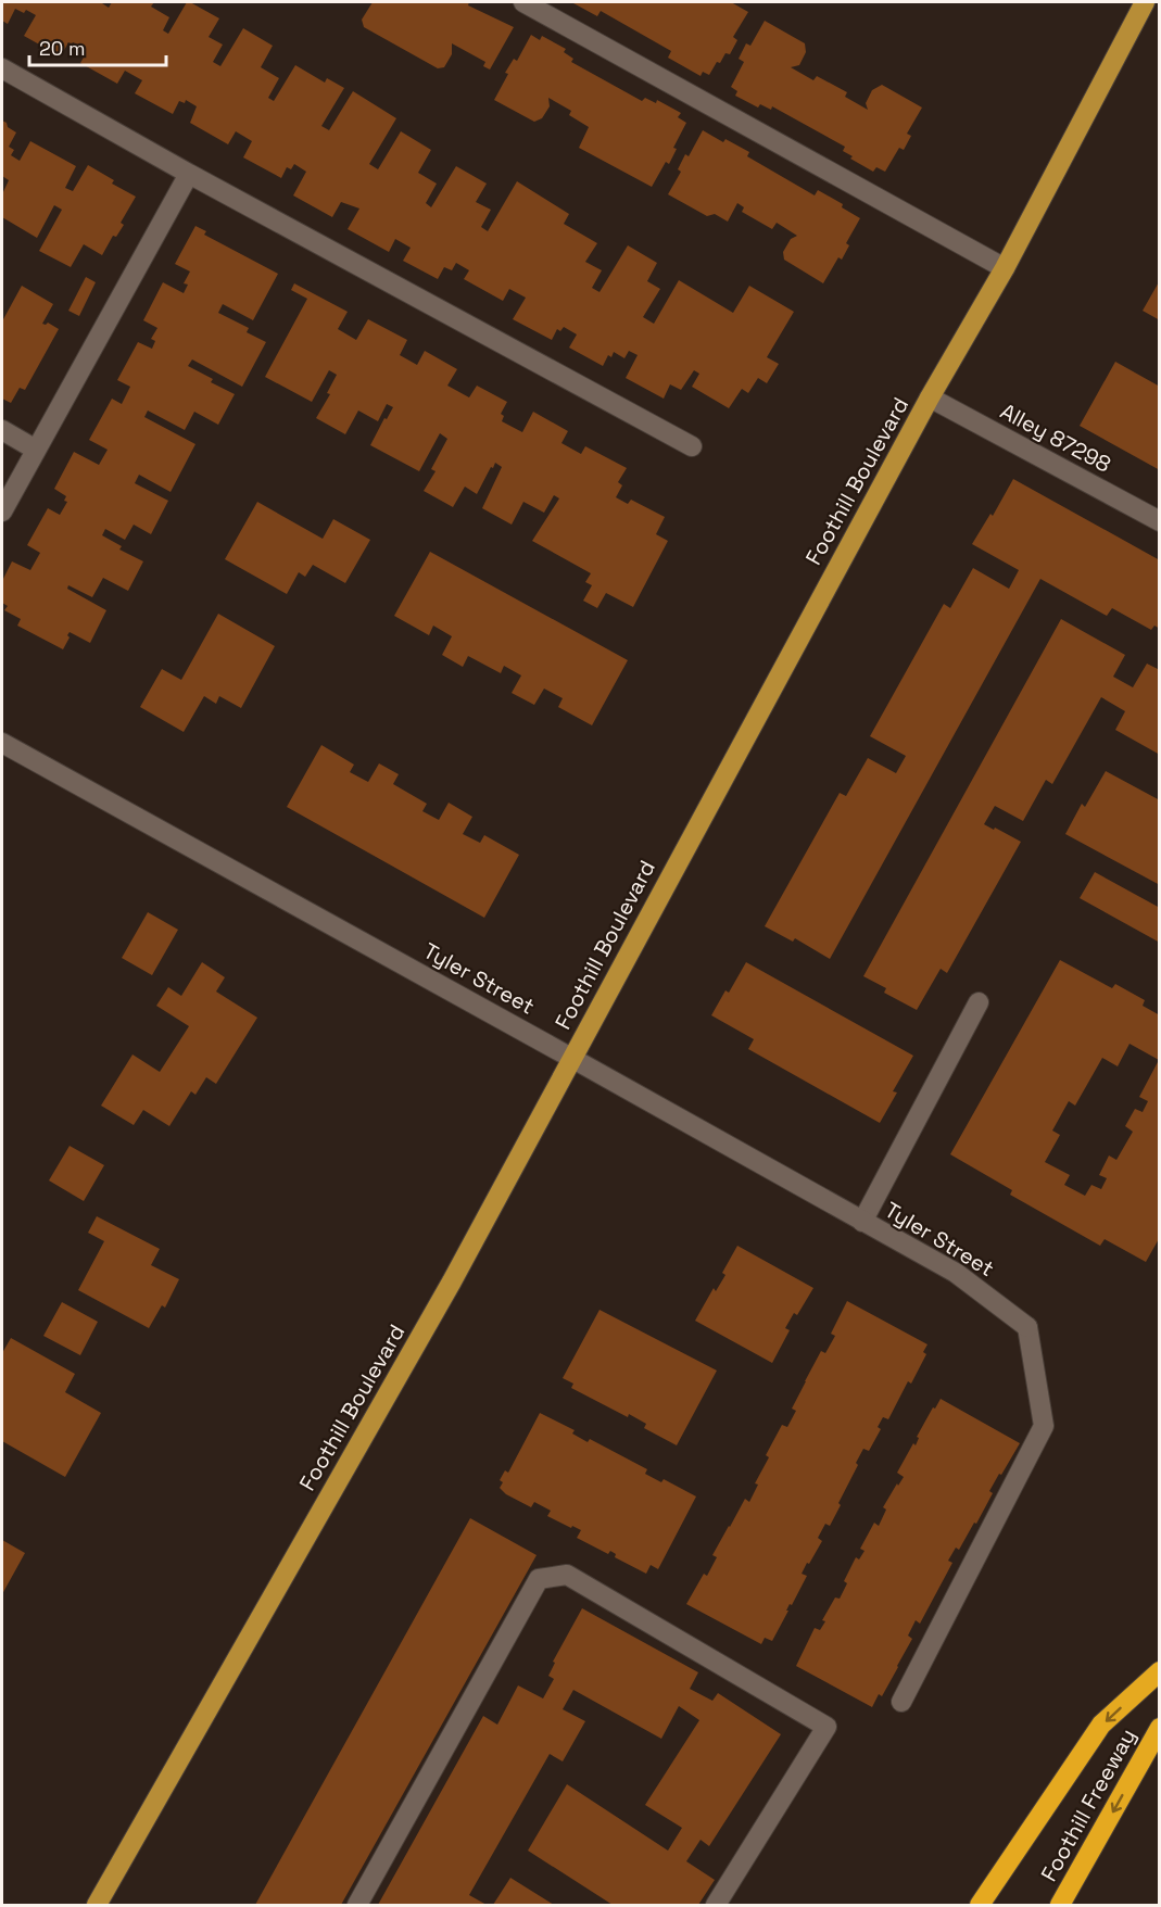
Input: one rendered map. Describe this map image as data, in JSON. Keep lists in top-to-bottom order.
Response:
{
  "streets": {
    "highway": ["Foothill Freeway"],
    "main road": ["Foothill Boulevard"],
    "street": ["Alley 87298", "Tyler Street"]
  },
  "crossings": [
    ["Alley 87298", "Foothill Boulevard"],
    ["Foothill Boulevard", "Tyler Street"]
  ],
  "scale_bar": "20 m"
}
